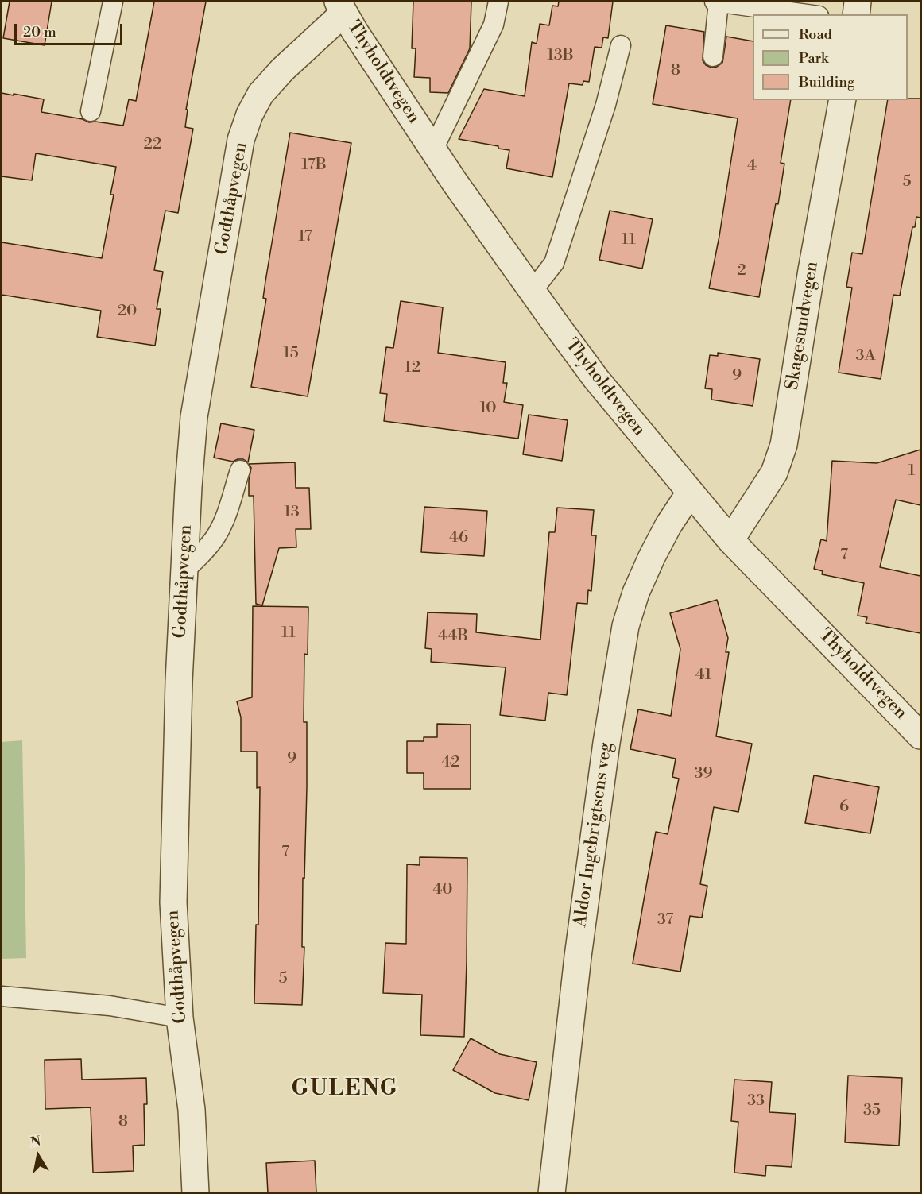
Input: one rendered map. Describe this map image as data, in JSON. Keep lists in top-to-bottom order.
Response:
{
  "streets": {
    "street": [
      "Thyholdtvegen",
      "Godthåpvegen",
      "Skagesundvegen",
      "Aldor Ingebrigtsens veg"
    ]
  },
  "crossings": [
    ["Thyholdtvegen", "Godthåpvegen"],
    ["Thyholdtvegen", "Skagesundvegen"],
    ["Thyholdtvegen", "Aldor Ingebrigtsens veg"]
  ],
  "districts": ["GULENG"],
  "house_numbers": [
    "13B",
    "8",
    "22",
    "17B",
    "4",
    "5",
    "17",
    "11",
    "2",
    "20",
    "15",
    "3A",
    "12",
    "9",
    "10",
    "1",
    "13",
    "46",
    "7",
    "11",
    "44B",
    "41",
    "9",
    "42",
    "39",
    "6",
    "7",
    "40",
    "37",
    "5",
    "33",
    "35",
    "8"
  ],
  "legend": ["Road", "Park", "Building"],
  "scale_bar": "20 m",
  "north": "top"
}
